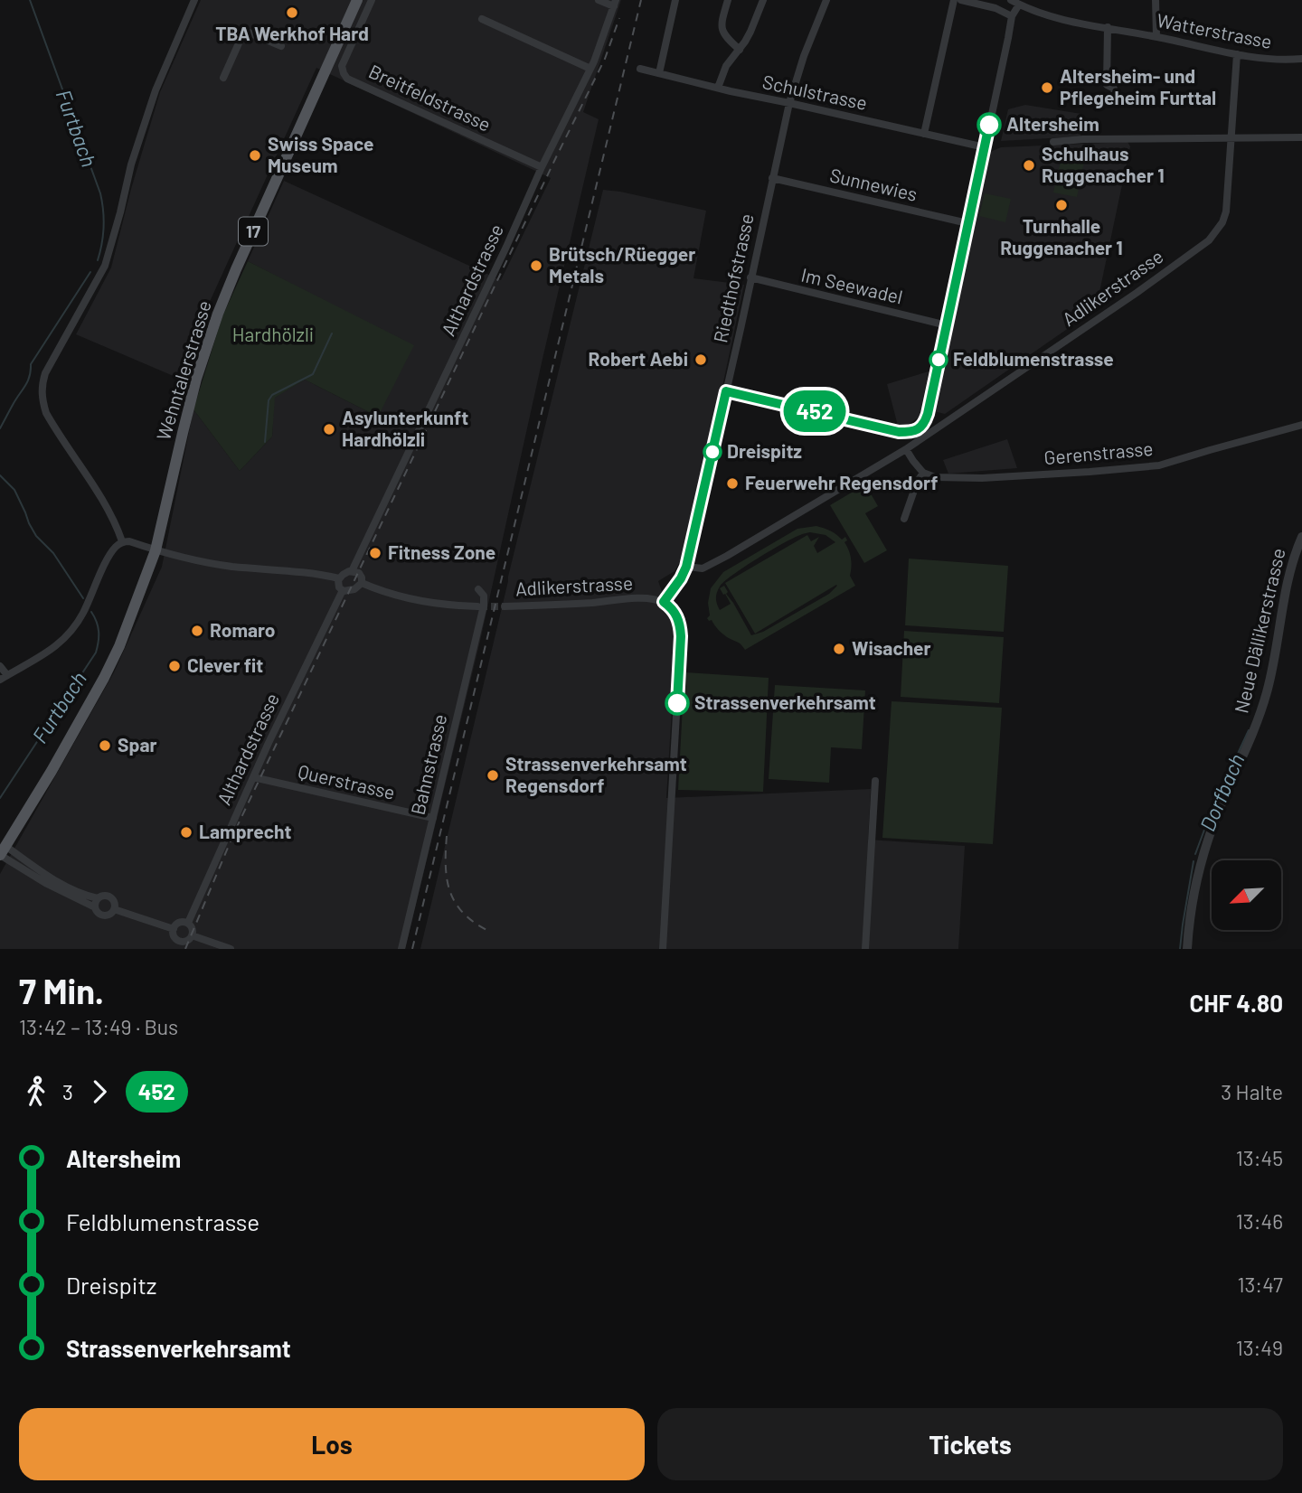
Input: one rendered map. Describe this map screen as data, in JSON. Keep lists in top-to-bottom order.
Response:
{
  "streets": {
    "main road": ["17", "Wehntalerstrasse"],
    "street": [
      "Watterstrasse",
      "Schulstrasse",
      "Breitfeldstrasse",
      "Sunnewies",
      "Riedthofstrasse",
      "Althardstrasse",
      "Im Seewadel",
      "Adlikerstrasse",
      "Gerenstrasse",
      "Neue Dällikerstrasse",
      "Bahnstrasse",
      "Querstrasse"
    ]
  },
  "crossings": [
    ["Watterstrasse", "Adlikerstrasse"],
    ["Schulstrasse", "Riedthofstrasse"],
    ["Breitfeldstrasse", "Althardstrasse"],
    ["Sunnewies", "Riedthofstrasse"],
    ["17", "Wehntalerstrasse"],
    ["Riedthofstrasse", "Im Seewadel"],
    ["Riedthofstrasse", "Adlikerstrasse"],
    ["Althardstrasse", "Querstrasse"],
    ["Bahnstrasse", "Querstrasse"]
  ],
  "water": ["Furtbach", "Dorfbach"],
  "parks": ["Hardhölzli"],
  "places": [
    "TBA Werkhof Hard",
    "Altersheim- und Pflegeheim Furttal",
    "Altersheim",
    "Swiss Space Museum",
    "Schulhaus Ruggenacher 1",
    "Turnhalle Ruggenacher 1",
    "Brütsch/Rüegger Metals",
    "Robert Aebi",
    "Feldblumenstrasse",
    "Asylunterkunft Hardhölzli",
    "Dreispitz",
    "Feuerwehr Regensdorf",
    "Fitness Zone",
    "Romaro",
    "Wisacher",
    "Clever fit",
    "Strassenverkehrsamt",
    "Spar",
    "Strassenverkehrsamt Regensdorf",
    "Lamprecht"
  ],
  "lines": ["bus line 452"],
  "north": "bottom left",
  "page": {
    "on_map": "452",
    "heading": ["7 Min.", "13:42 – 13:49 · Bus", "CHF 4.80"],
    "legs": ["3", "452", "3 Halte"],
    "list": [
      {
        "name": "Altersheim",
        "value": "13:45"
      },
      {
        "name": "Feldblumenstrasse",
        "value": "13:46"
      },
      {
        "name": "Dreispitz",
        "value": "13:47"
      },
      {
        "name": "Strassenverkehrsamt",
        "value": "13:49"
      }
    ],
    "buttons": ["Los", "Tickets"]
  }
}
